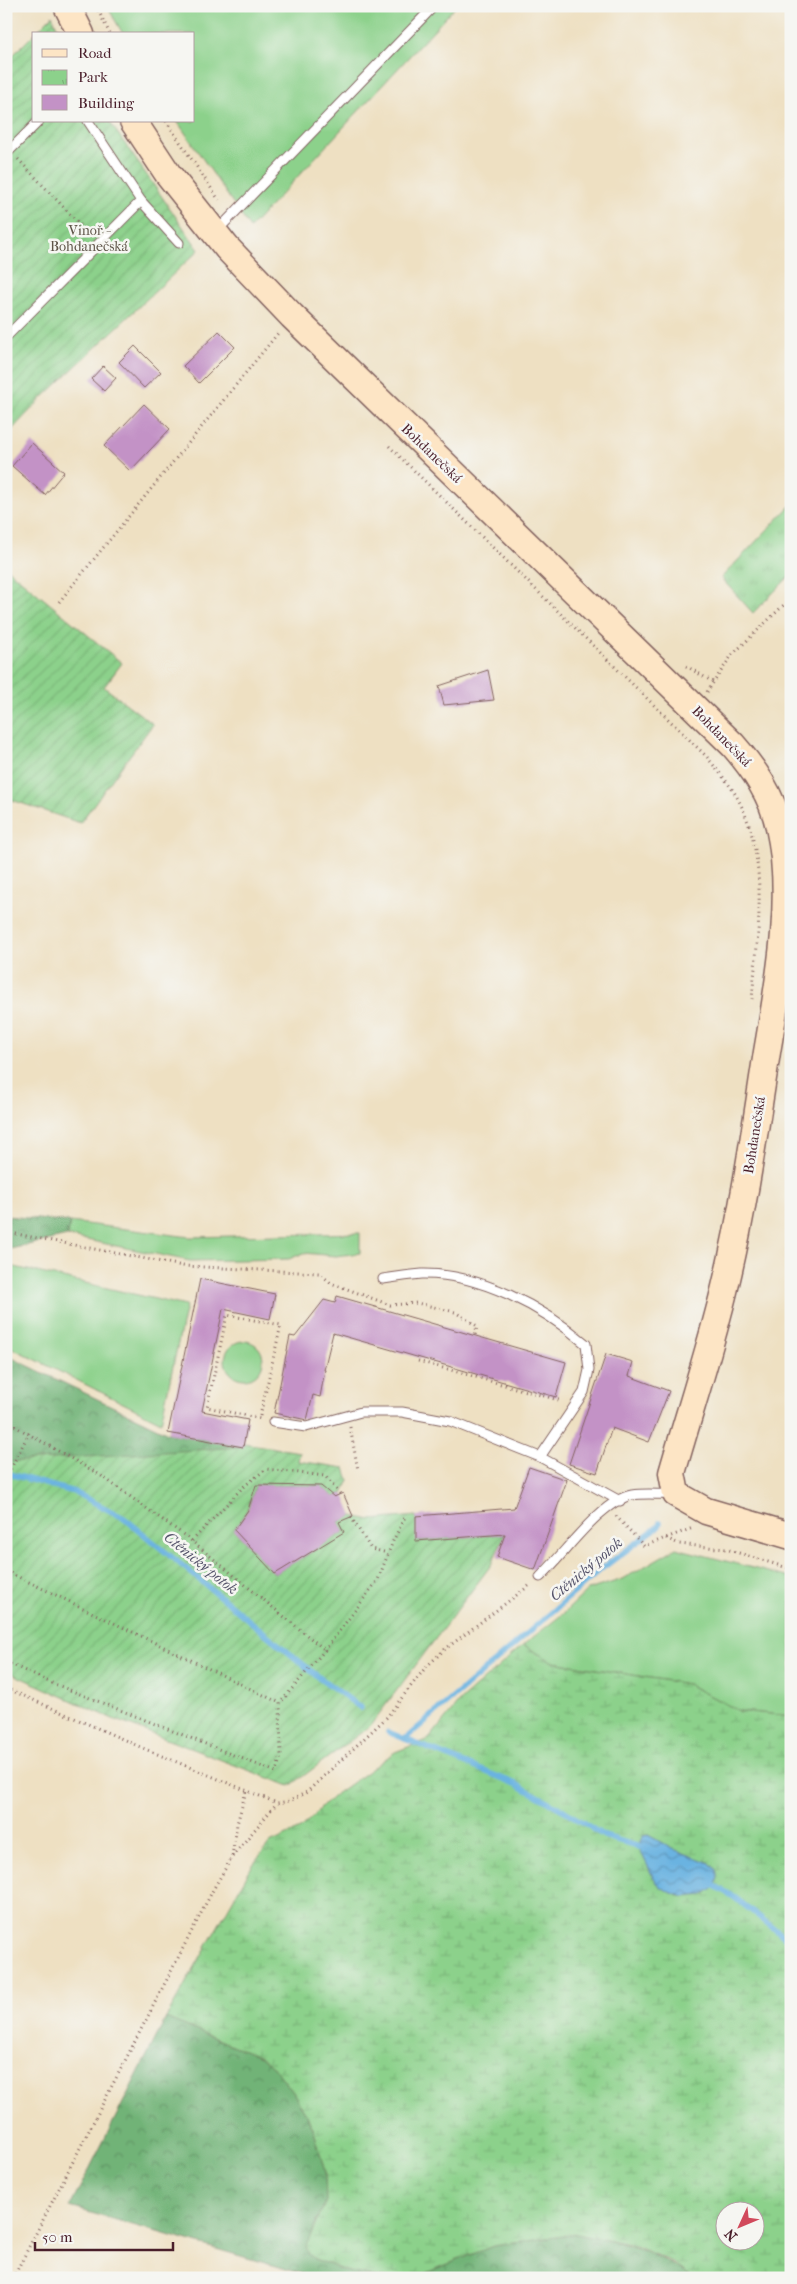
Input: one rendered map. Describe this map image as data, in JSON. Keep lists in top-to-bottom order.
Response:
{
  "streets": {
    "street": ["Bohdanečská"]
  },
  "water": ["Ctěnický potok"],
  "parks": ["Vinoř - Bohdanečská"],
  "legend": ["Road", "Park", "Building"],
  "scale_bar": "50 m",
  "north": "bottom left"
}
